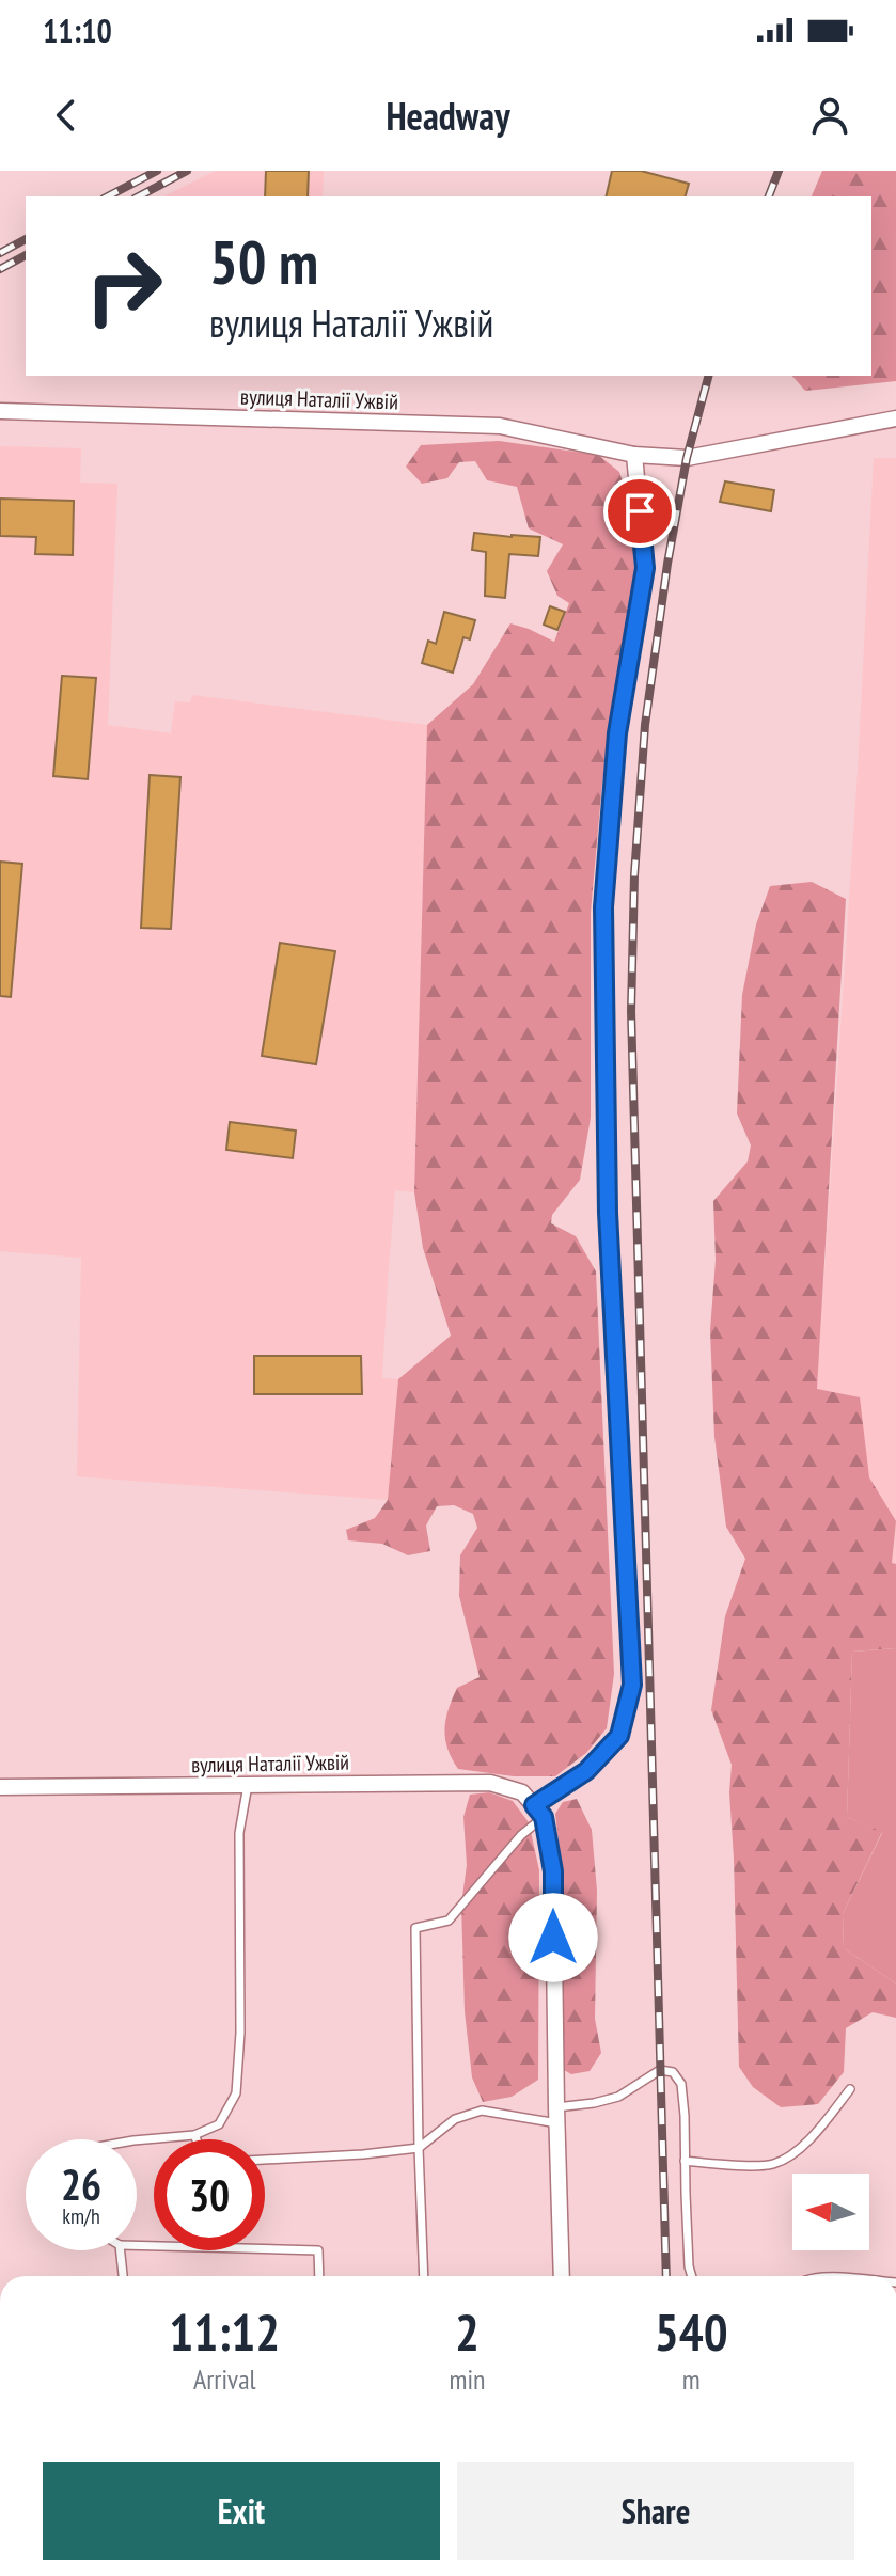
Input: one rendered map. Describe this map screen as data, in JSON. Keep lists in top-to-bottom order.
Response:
{
  "streets": {
    "street": ["вулиця Наталії Ужвій"]
  },
  "north": "left",
  "page": {
    "status": "11:10",
    "header": "Headway",
    "turn": ["50 m", "вулиця Наталії Ужвій"],
    "speed": "26 km/h",
    "limit": "30",
    "eta": [
      "11:12",
      "Arrival",
      "2",
      "min",
      "540",
      "m"
    ],
    "buttons": ["Exit", "Share"]
  }
}
